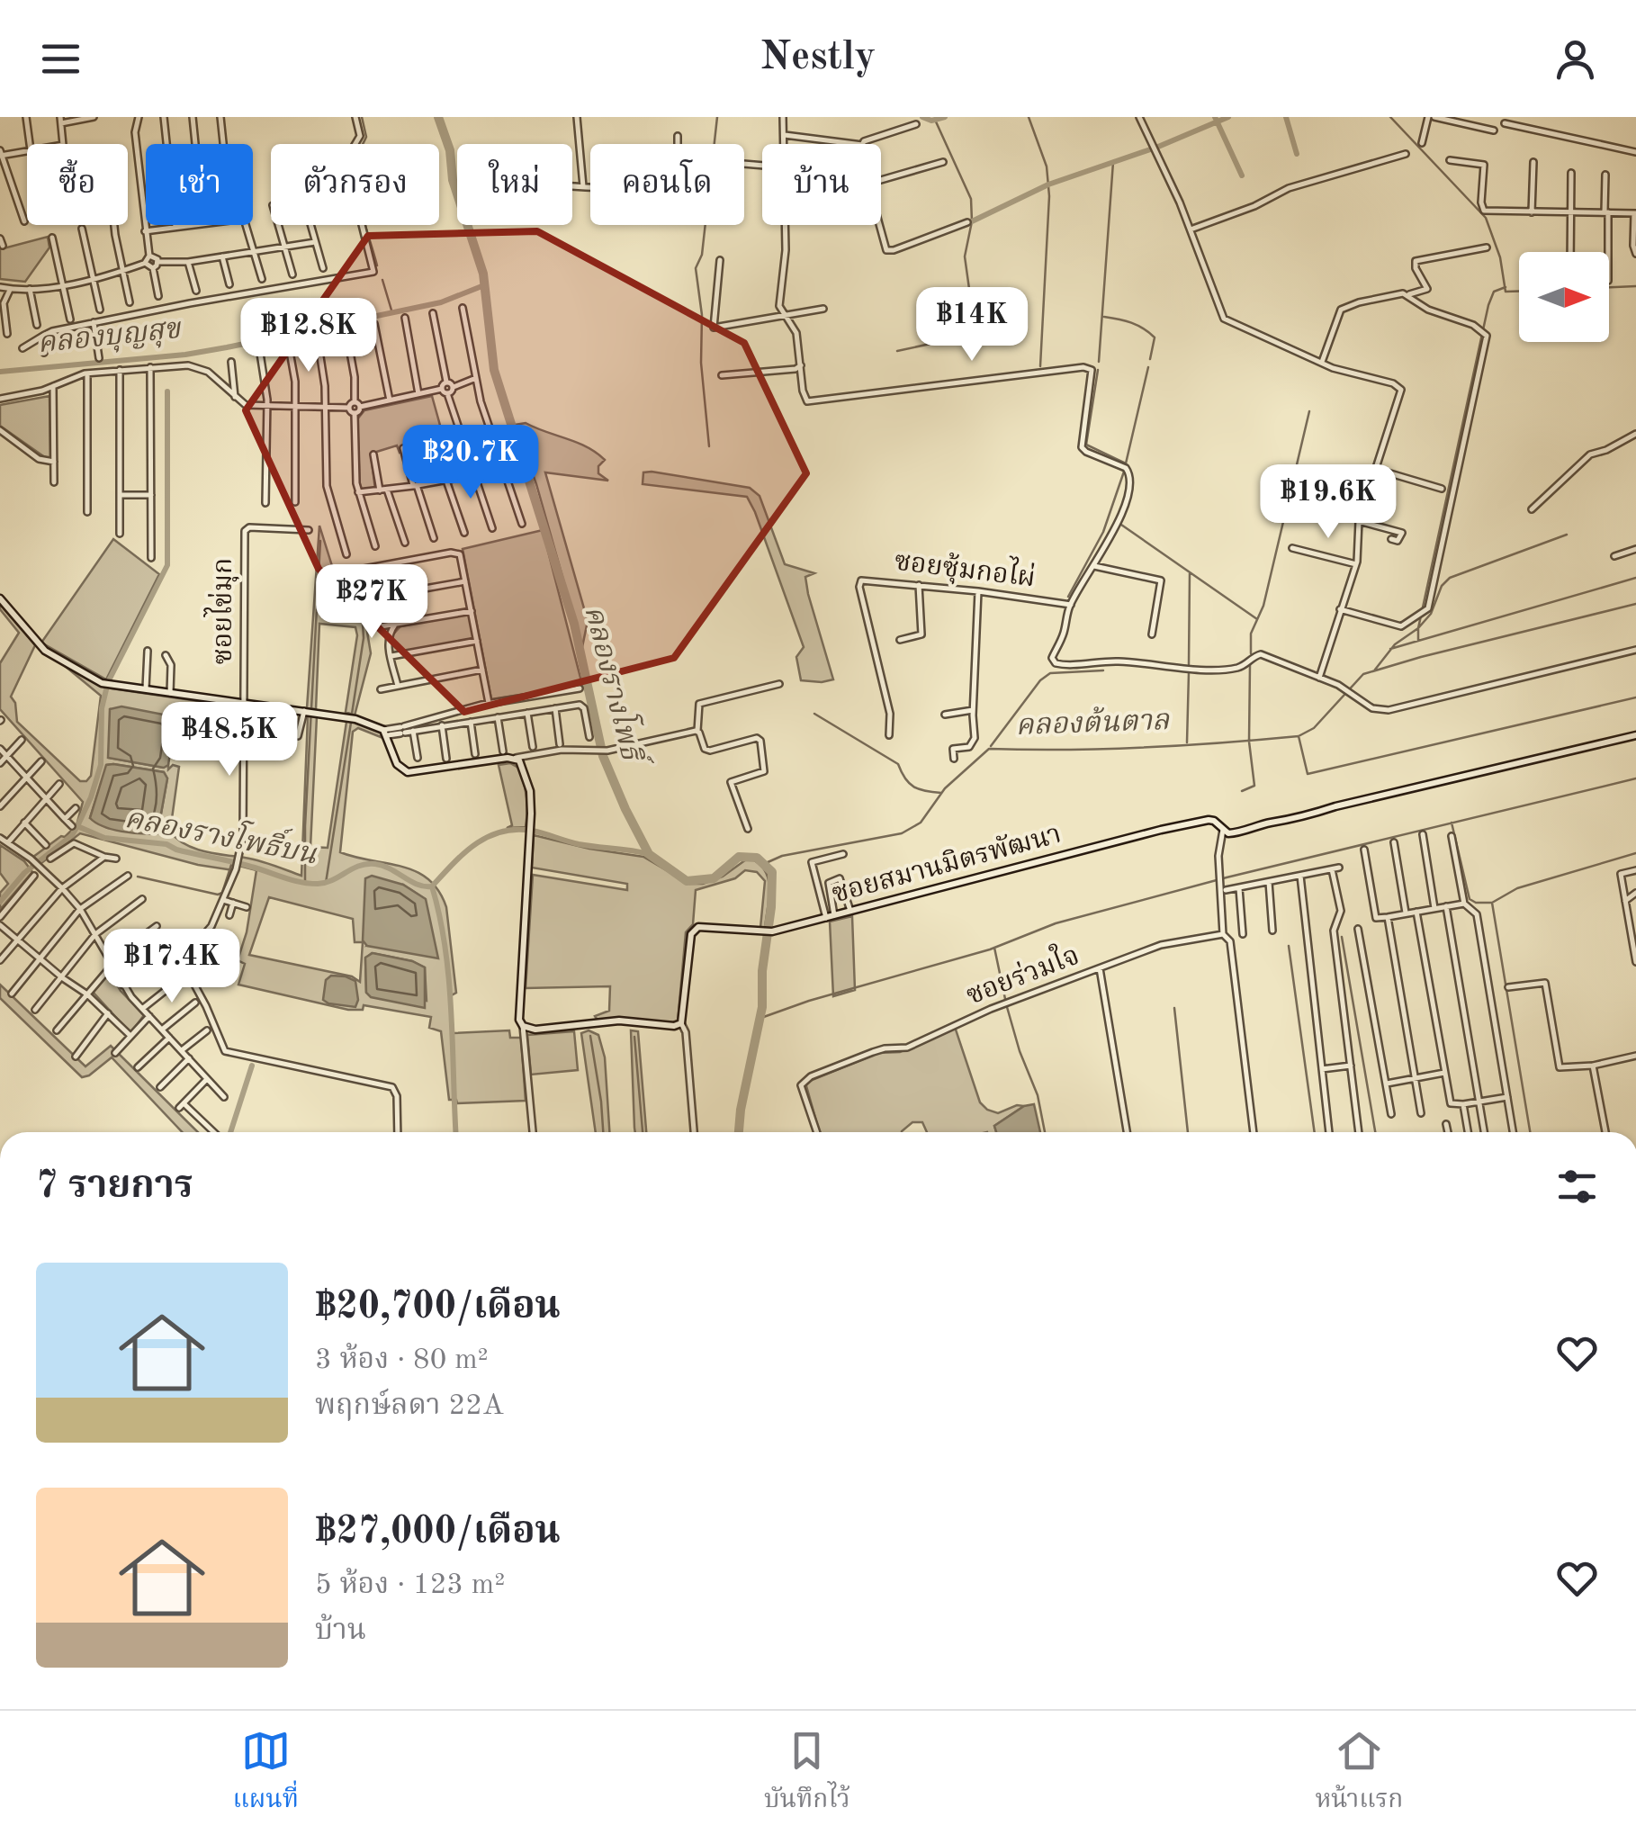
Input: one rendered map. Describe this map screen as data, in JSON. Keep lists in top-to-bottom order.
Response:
{
  "streets": {
    "street": [
      "ซอยซุ้มกอไผ่",
      "ซอยไข่มุก",
      "ซอยสมานมิตรพัฒนา",
      "ซอยร่วมใจ"
    ]
  },
  "water": [
    "คลองบุญสุข",
    "คลองรางโพธิ์",
    "คลองต้นตาล",
    "คลองรางโพธิ์บน"
  ],
  "north": "right",
  "page": {
    "header": "Nestly",
    "chip": [
      "ซื้อ",
      "เช่า",
      "ตัวกรอง",
      "ใหม่",
      "คอนโด",
      "บ้าน"
    ],
    "price": [
      "฿14K",
      "฿12.8K",
      "฿20.7K",
      "฿19.6K",
      "฿27K",
      "฿48.5K",
      "฿17.4K"
    ],
    "heading": "7 รายการ",
    "list": [
      {
        "name": "฿20,700/เดือน",
        "note": "3 ห้อง · 80 m² · พฤกษ์ลดา 22A"
      },
      {
        "name": "฿27,000/เดือน",
        "note": "5 ห้อง · 123 m² · บ้าน"
      }
    ],
    "tabs": ["แผนที่", "บันทึกไว้", "หน้าแรก"]
  }
}
